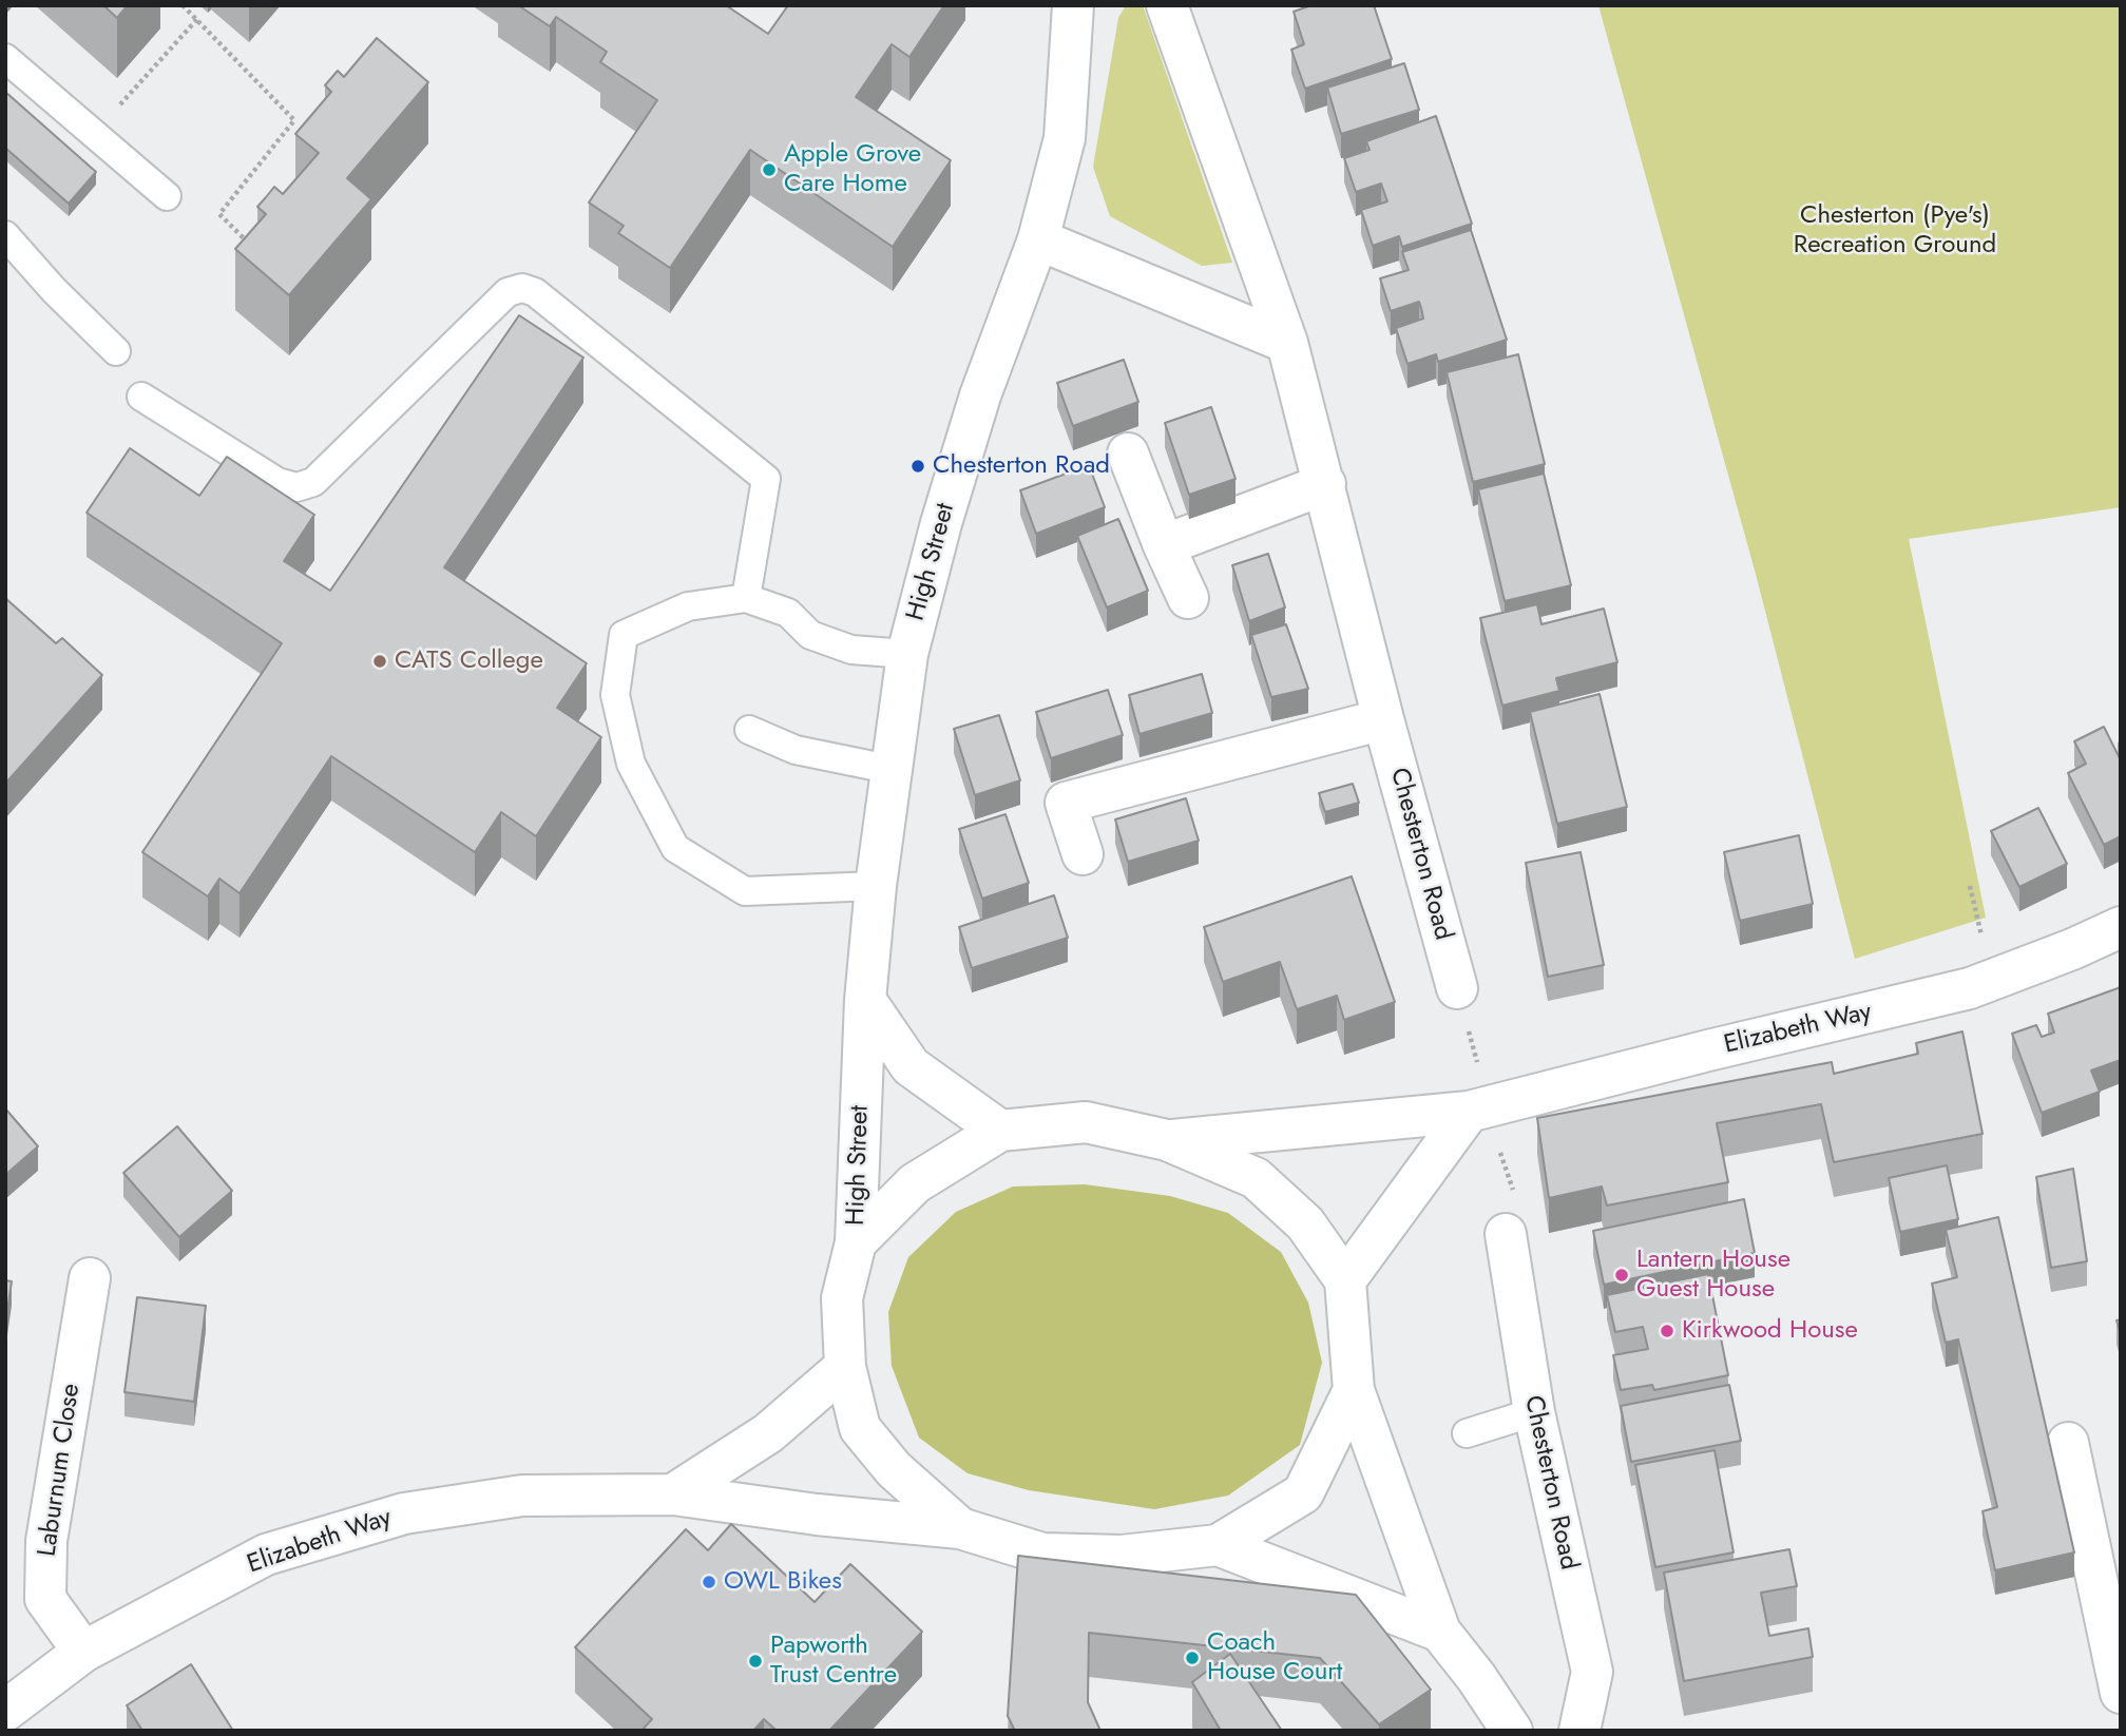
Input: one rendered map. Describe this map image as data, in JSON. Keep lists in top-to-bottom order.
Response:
{
  "streets": {
    "street": [
      "High Street",
      "Chesterton Road",
      "Elizabeth Way",
      "Laburnum Close"
    ]
  },
  "crossings": [
    ["High Street", "Elizabeth Way"],
    ["Elizabeth Way", "Laburnum Close"]
  ],
  "parks": ["Chesterton (Pye's) Recreation Ground"],
  "places": [
    "Apple Grove Care Home",
    "Chesterton Road",
    "CATS College",
    "Lantern House Guest House",
    "Kirkwood House",
    "OWL Bikes",
    "Coach House Court",
    "Papworth Trust Centre"
  ]
}
